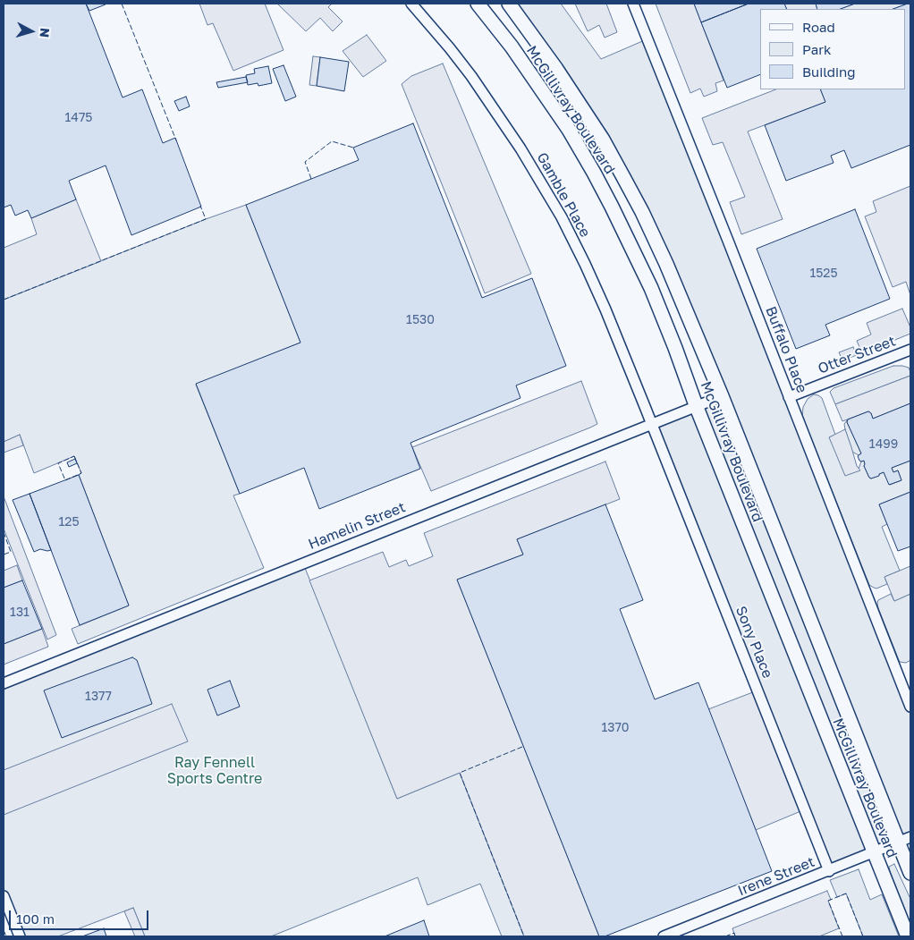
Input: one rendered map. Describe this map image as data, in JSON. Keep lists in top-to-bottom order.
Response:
{
  "streets": {
    "main road": ["McGillivray Boulevard"],
    "street": [
      "Gamble Place",
      "Buffalo Place",
      "Otter Street",
      "Hamelin Street",
      "Sony Place",
      "Irene Street"
    ]
  },
  "crossings": [
    ["McGillivray Boulevard", "Hamelin Street"],
    ["McGillivray Boulevard", "Irene Street"],
    ["Gamble Place", "Hamelin Street"],
    ["Gamble Place", "Sony Place"],
    ["Buffalo Place", "Otter Street"],
    ["Hamelin Street", "Sony Place"],
    ["Sony Place", "Irene Street"]
  ],
  "parks": ["Ray Fennell Sports Centre"],
  "house_numbers": [
    "1475",
    "1525",
    "1530",
    "1499",
    "125",
    "131",
    "1377",
    "1370"
  ],
  "legend": ["Road", "Park", "Building"],
  "scale_bar": "100 m",
  "north": "right"
}
